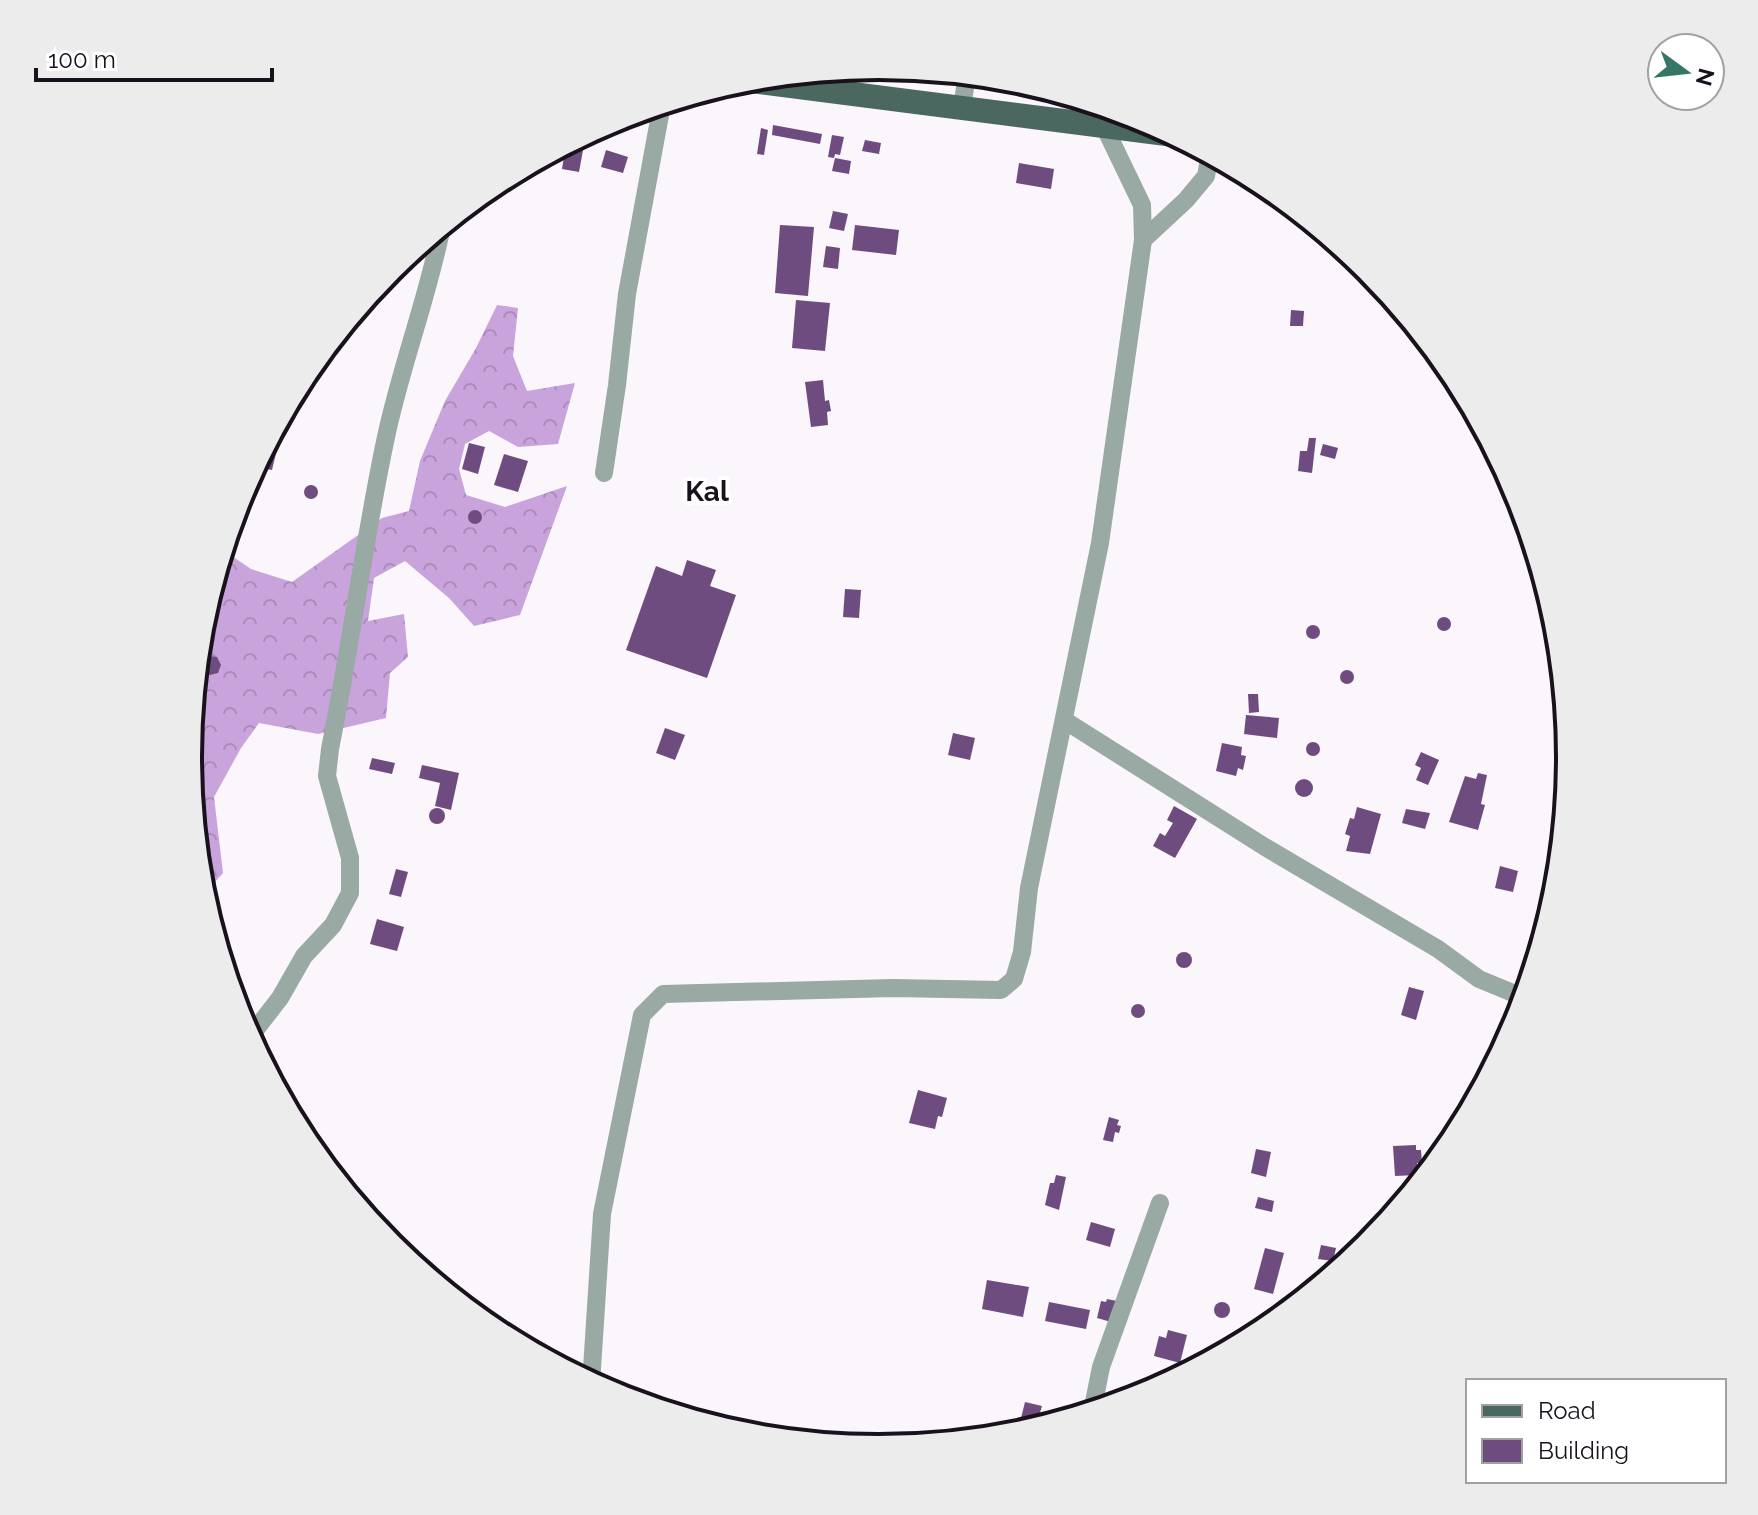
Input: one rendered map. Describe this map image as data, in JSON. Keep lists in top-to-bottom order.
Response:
{
  "districts": ["Kal"],
  "legend": ["Road", "Building"],
  "scale_bar": "100 m",
  "north": "right"
}
